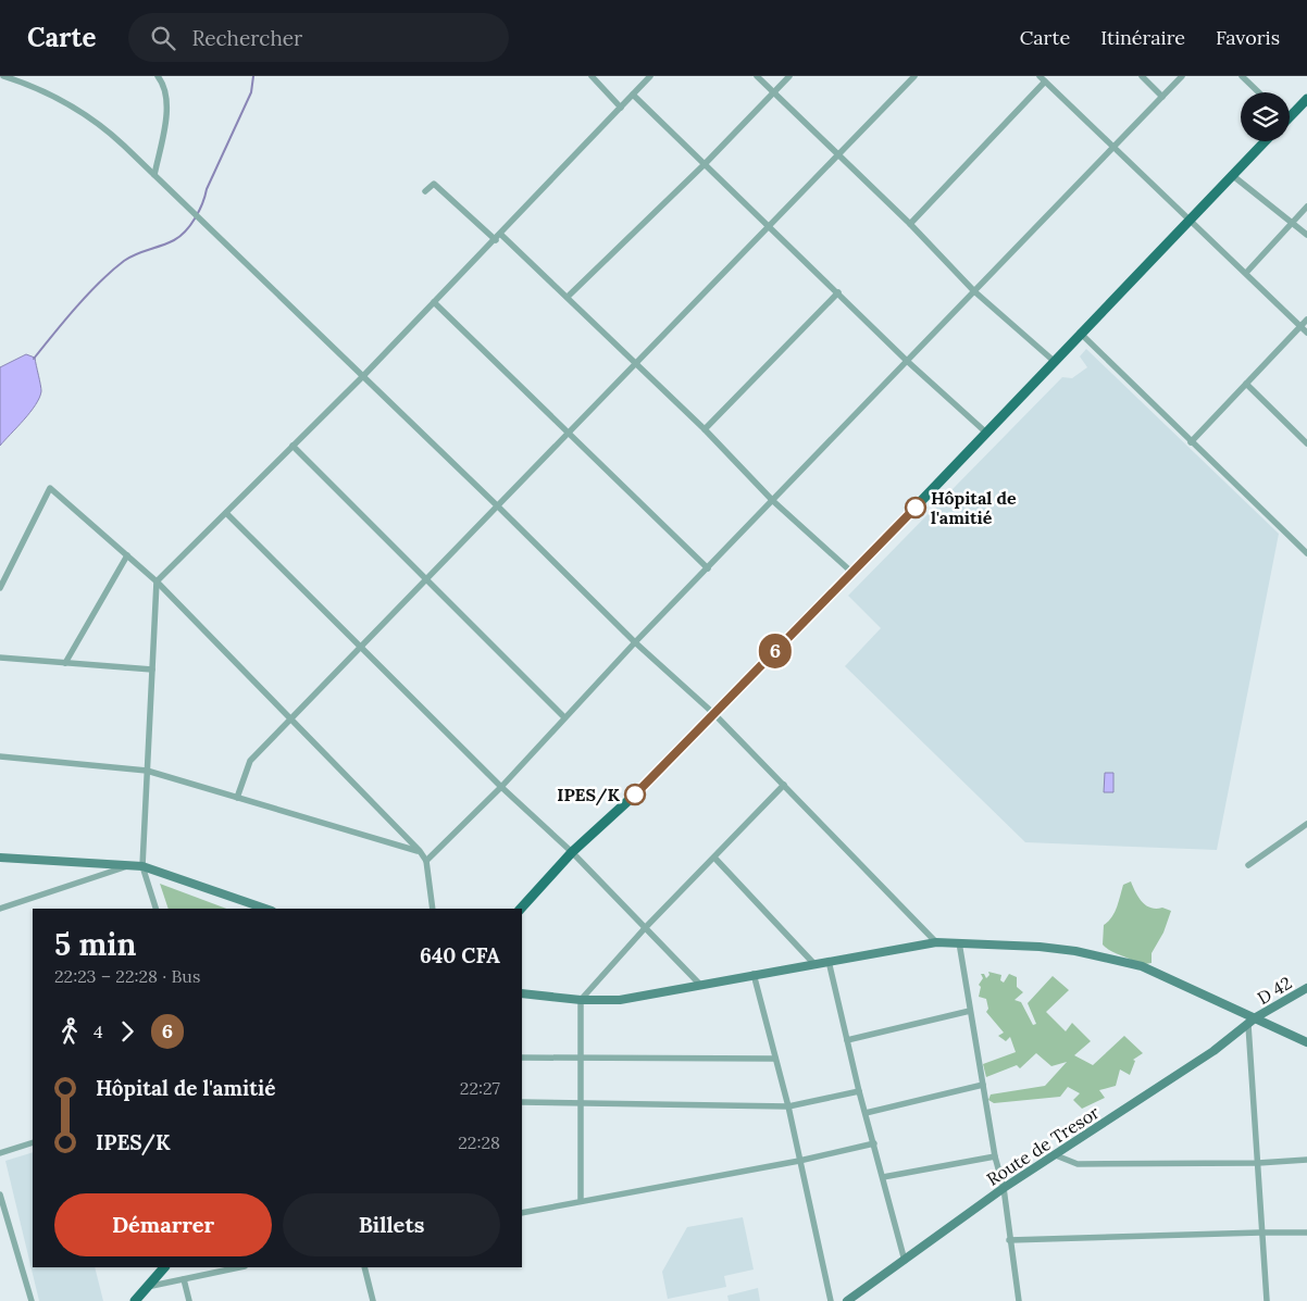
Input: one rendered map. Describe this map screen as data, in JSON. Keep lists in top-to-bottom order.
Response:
{
  "streets": {
    "street": ["D 42", "Route de Tresor"]
  },
  "crossings": [
    ["D 42", "Route de Tresor"]
  ],
  "places": ["Hôpital de l'amitié", "IPES/K"],
  "lines": ["bus line 6"],
  "page": {
    "header": "Carte",
    "search": "Rechercher",
    "nav": ["Carte", "Itinéraire", "Favoris"],
    "on_map": "6",
    "heading": ["5 min", "22:23 – 22:28 · Bus", "640 CFA"],
    "legs": ["4", "6"],
    "list": [
      {
        "name": "Hôpital de l'amitié",
        "value": "22:27"
      },
      {
        "name": "IPES/K",
        "value": "22:28"
      }
    ],
    "buttons": ["Démarrer", "Billets"]
  }
}
